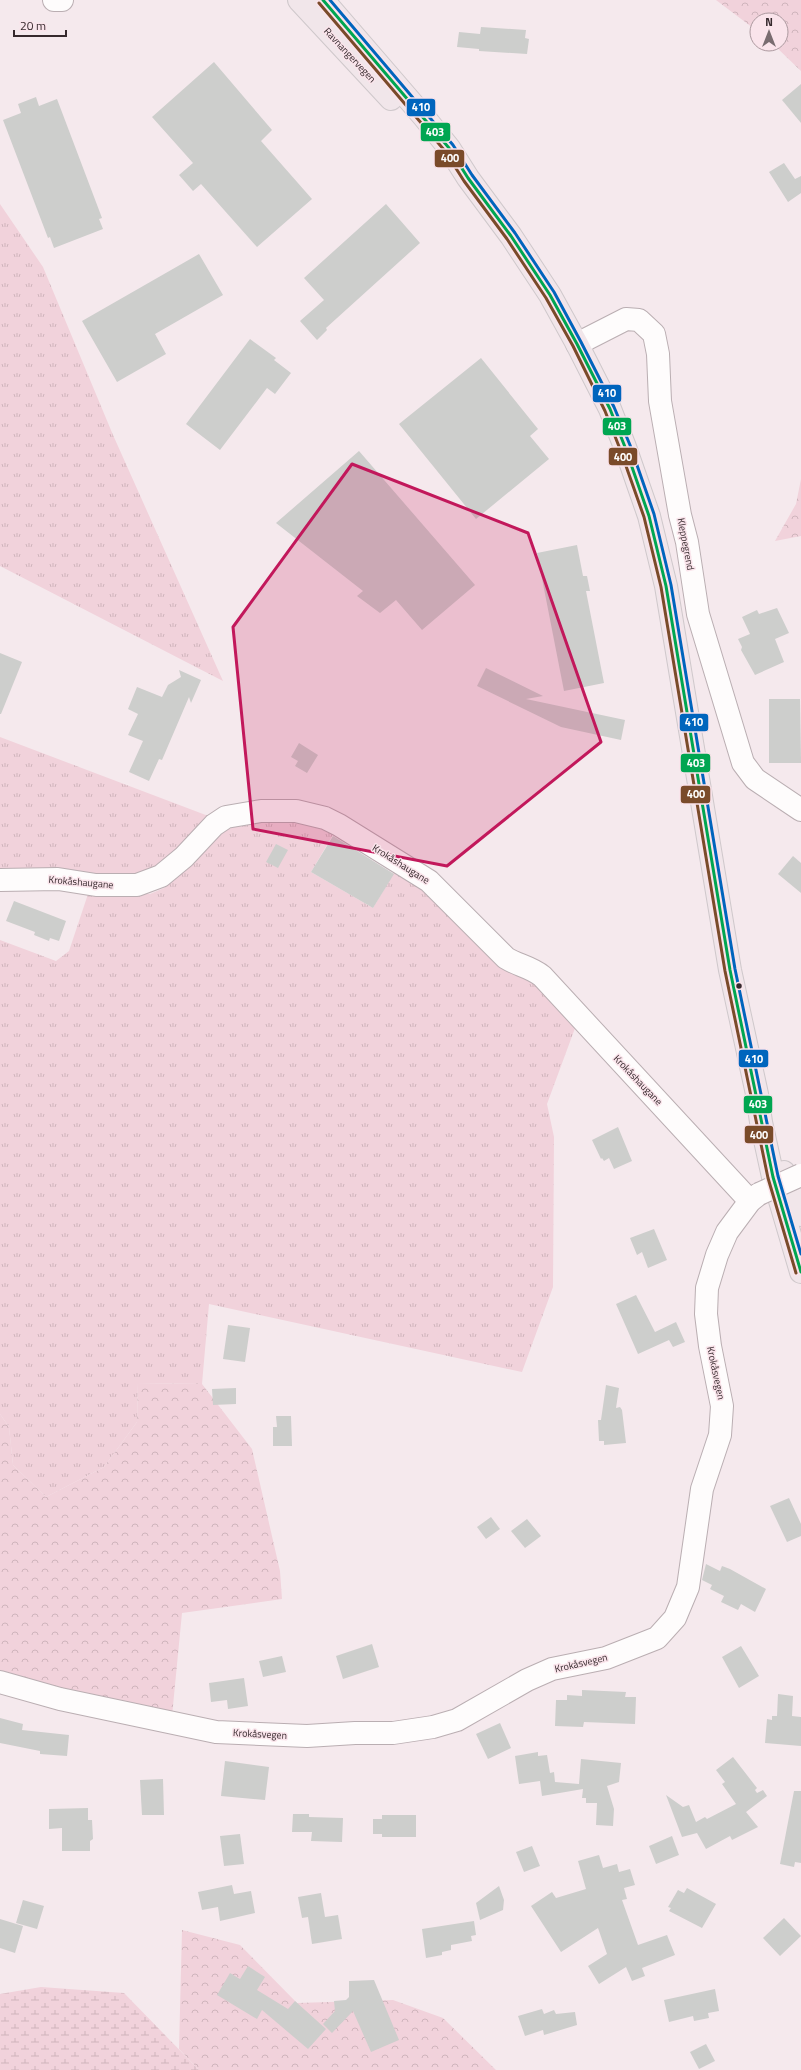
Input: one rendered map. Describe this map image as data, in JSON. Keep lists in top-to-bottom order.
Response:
{
  "streets": {
    "main road": ["Ravnangervegen"],
    "street": ["Kleppegrend", "Krokåshaugane", "Krokåsvegen"]
  },
  "crossings": [
    ["Ravnangervegen", "Kleppegrend"],
    ["Krokåshaugane", "Krokåsvegen"]
  ],
  "lines": ["transit line 403", "transit line 410", "transit line 400"],
  "scale_bar": "20 m",
  "north": "top"
}
